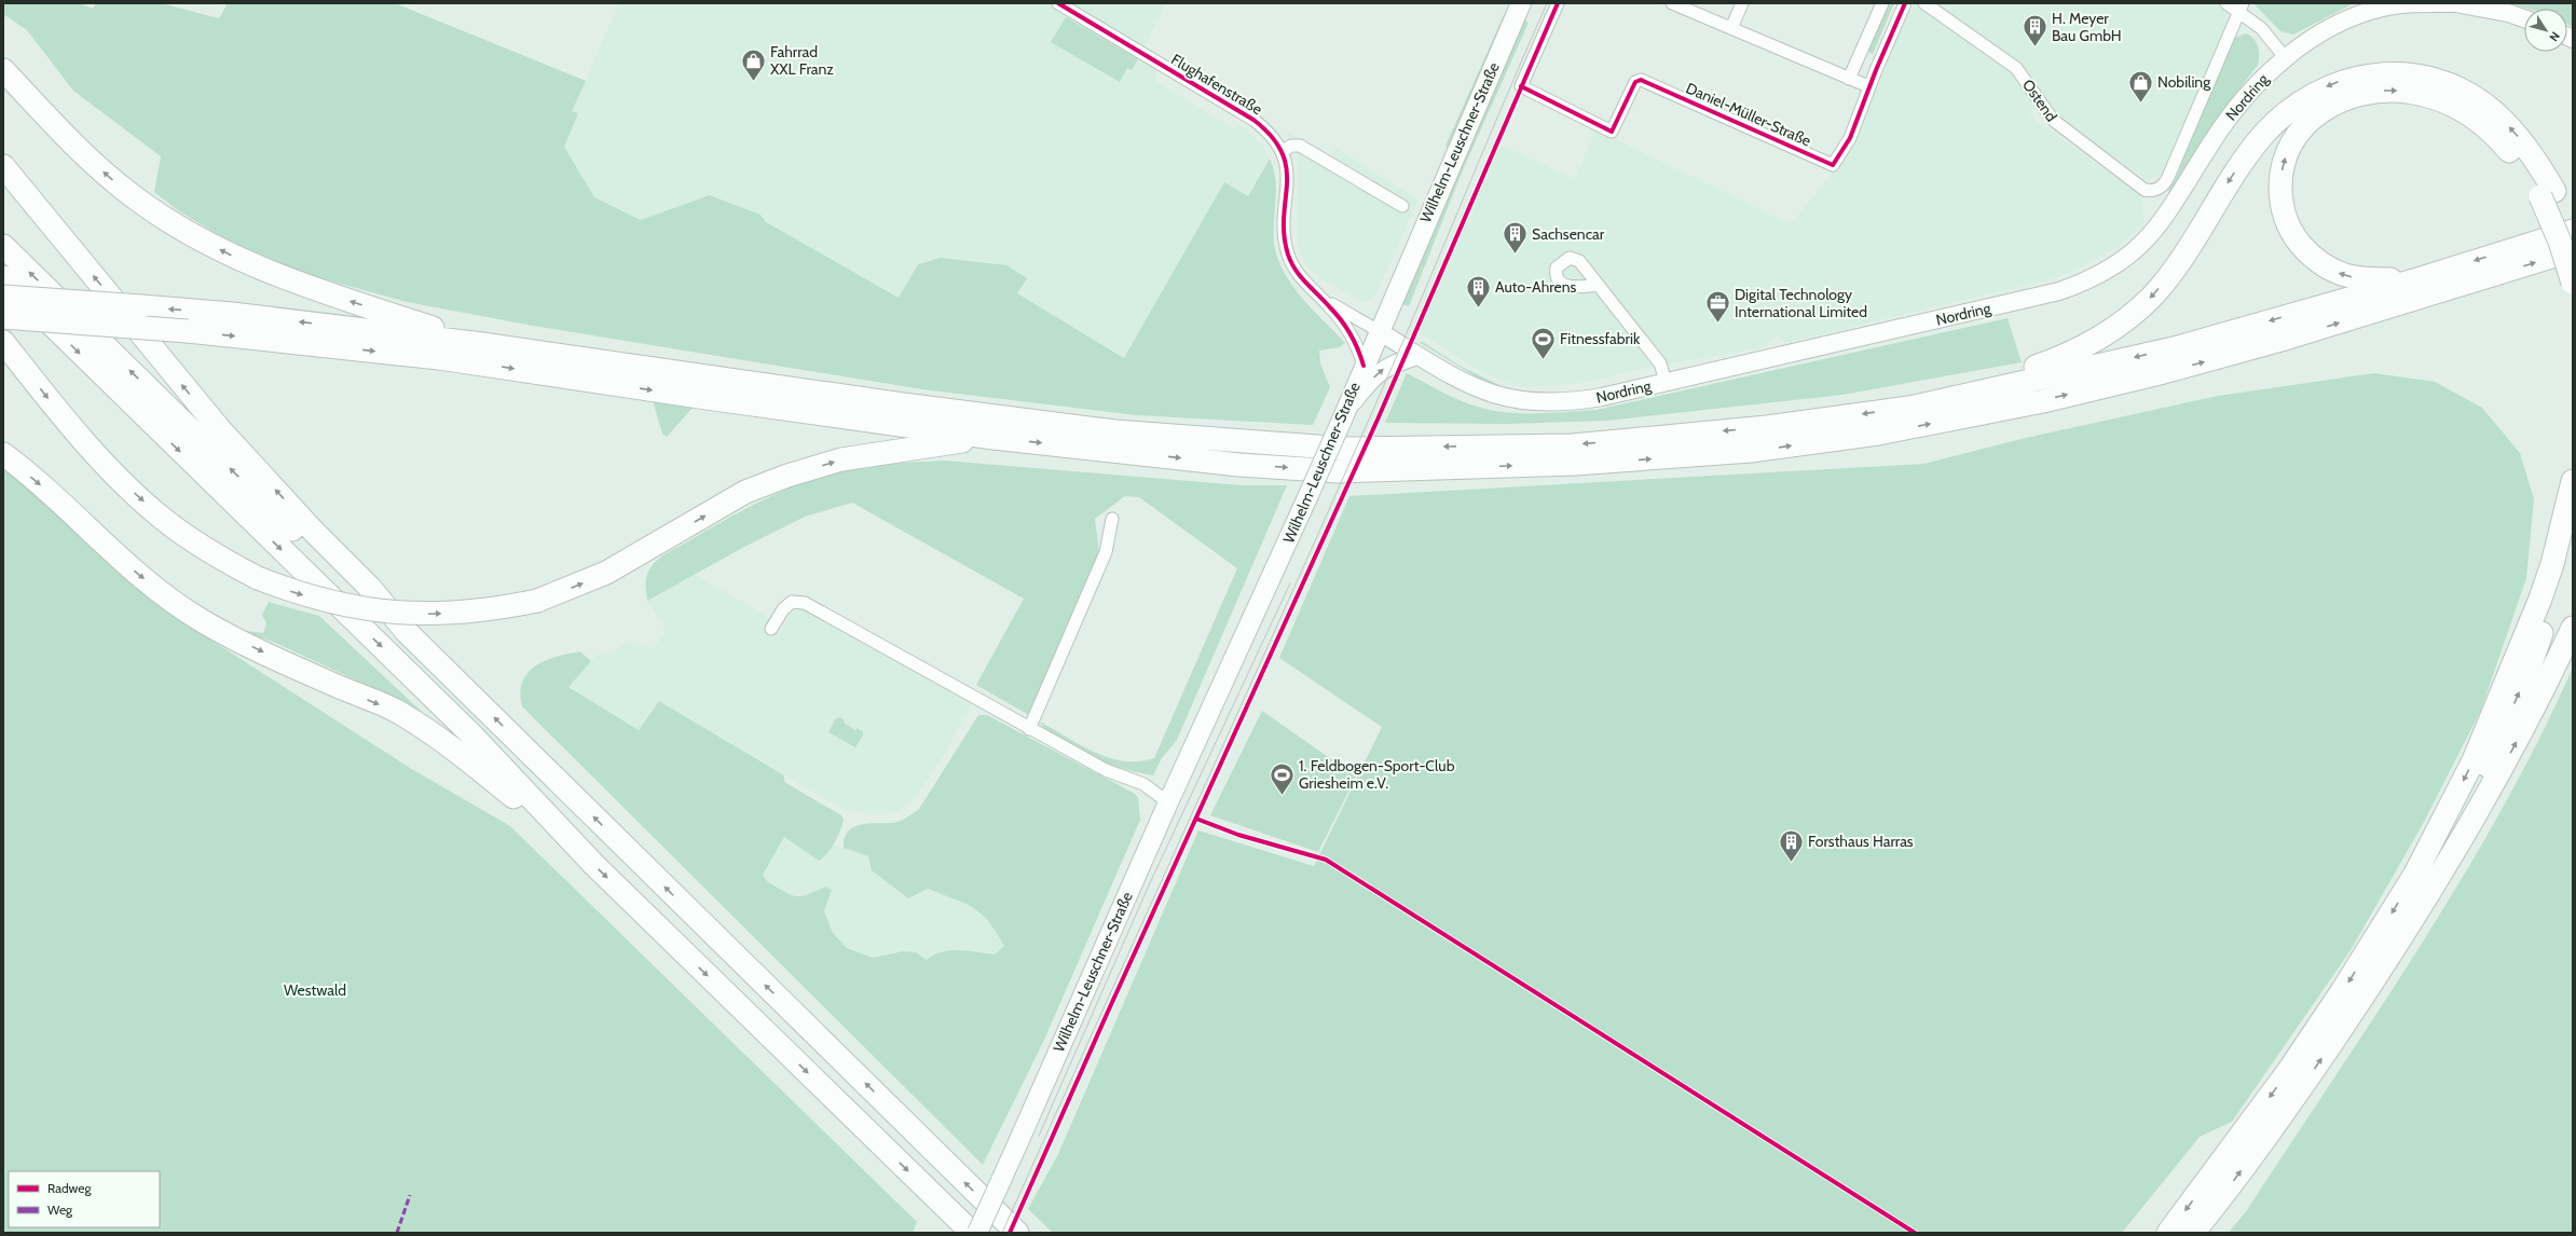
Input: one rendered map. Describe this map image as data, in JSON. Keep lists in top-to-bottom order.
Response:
{
  "streets": {
    "main road": ["Nordring", "Wilhelm-Leuschner-Straße"],
    "street": ["Flughafenstraße", "Ostend", "Daniel-Müller-Straße"]
  },
  "crossings": [
    ["Flughafenstraße", "Nordring"],
    ["Flughafenstraße", "Wilhelm-Leuschner-Straße"],
    ["Nordring", "Wilhelm-Leuschner-Straße"]
  ],
  "parks": ["Westwald"],
  "places": {
    "building": [
      "H. Meyer Bau GmbH",
      "Sachsencar",
      "Auto-Ahrens",
      "Forsthaus Harras"
    ],
    "shop": ["Fahrrad XXL Franz", "Nobiling"],
    "office": ["Digital Technology International Limited"],
    "sports": ["Fitnessfabrik", "1. Feldbogen-Sport-Club Griesheim e.V."]
  },
  "legend": ["Radweg", "Weg"],
  "north": "bottom right"
}
